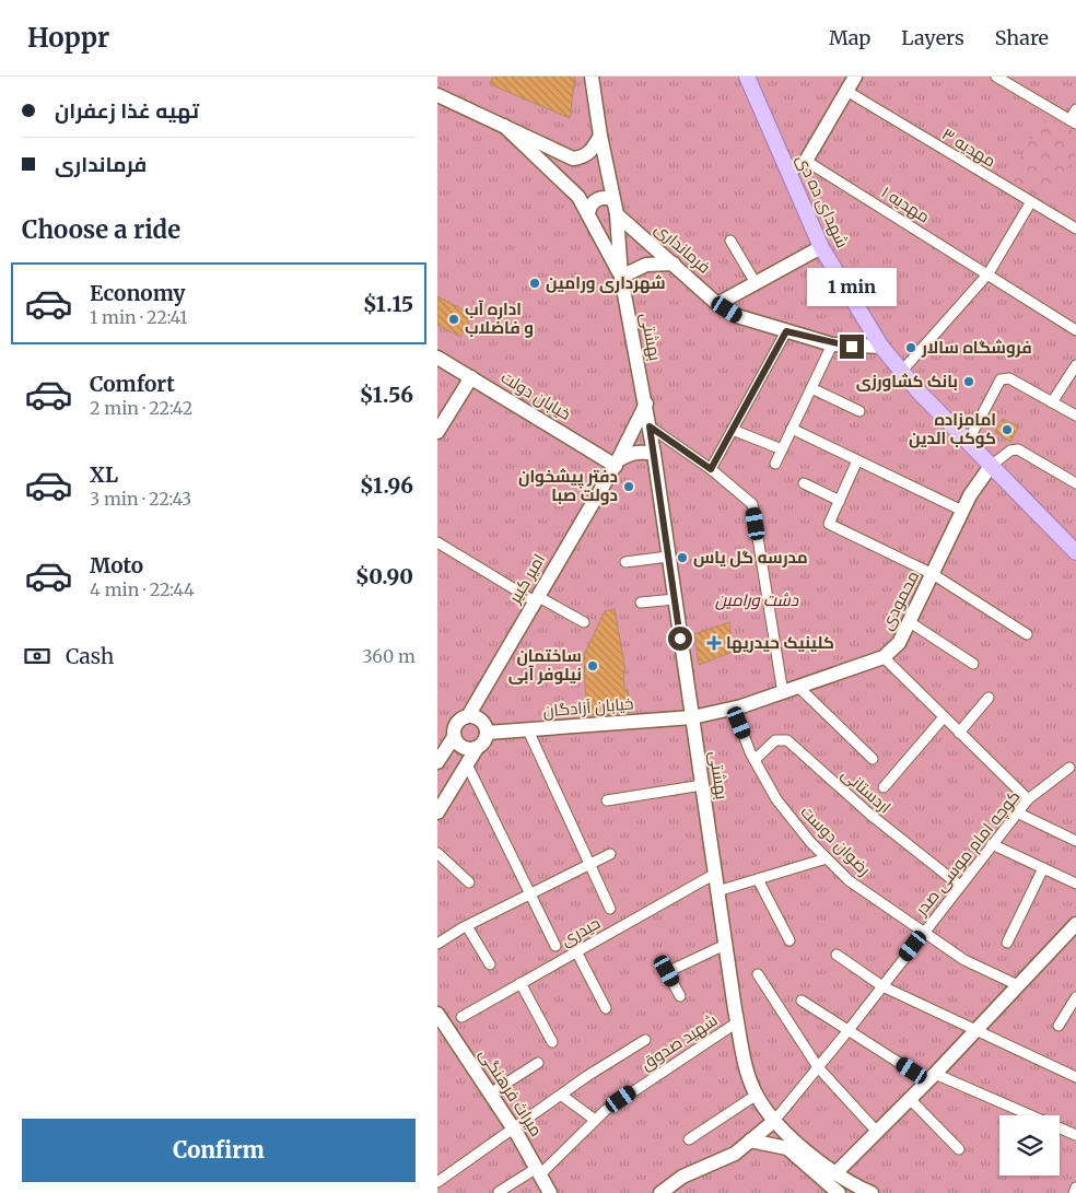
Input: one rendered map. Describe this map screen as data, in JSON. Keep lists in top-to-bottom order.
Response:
{
  "streets": {
    "main road": [
      "شهدای ده دی",
      "فرمانداری",
      "بهشتی",
      "خیابان دولت",
      "امیر کبیر",
      "محمودی",
      "خیابان آزادگان",
      "میراث فرهنگی"
    ],
    "street": [
      "مهدیه ۳",
      "مهدیه ۱",
      "اردستانی",
      "رضوان دوست",
      "کوچه امام موسی صدر",
      "حیدری",
      "شهید صدوق"
    ]
  },
  "crossings": [
    ["شهدای ده دی", "فرمانداری"],
    ["شهدای ده دی", "محمودی"],
    ["بهشتی", "امیر کبیر"],
    ["بهشتی", "محمودی"],
    ["بهشتی", "خیابان آزادگان"],
    ["بهشتی", "کوچه امام موسی صدر"],
    ["بهشتی", "حیدری"],
    ["بهشتی", "شهید صدوق"],
    ["خیابان دولت", "امیر کبیر"],
    ["امیر کبیر", "خیابان آزادگان"],
    ["محمودی", "خیابان آزادگان"],
    ["محمودی", "رضوان دوست"],
    ["اردستانی", "رضوان دوست"],
    ["اردستانی", "کوچه امام موسی صدر"],
    ["رضوان دوست", "کوچه امام موسی صدر"],
    ["شهید صدوق", "میراث فرهنگی"]
  ],
  "parks": ["دشت ورامین"],
  "places": {
    "other": [
      "شهرداری ورامین",
      "اداره آب و فاضلاب",
      "فروشگاه سالار",
      "بانک کشاورزی",
      "امامزاده کوکب الدین",
      "دفتر پیشخوان دولت صبا",
      "مدرسه گل یاس",
      "ساختمان نیلوفر آبی"
    ],
    "health": ["کلینیک حیدریها"]
  },
  "page": {
    "header": "Hoppr",
    "nav": ["Map", "Layers", "Share"],
    "banner": ["تهیه غذا زعفران", "فرمانداری"],
    "heading": "Choose a ride",
    "list": [
      {
        "name": "Economy",
        "note": "1 min · 22:41",
        "value": "$1.15"
      },
      {
        "name": "Comfort",
        "note": "2 min · 22:42",
        "value": "$1.56"
      },
      {
        "name": "XL",
        "note": "3 min · 22:43",
        "value": "$1.96"
      },
      {
        "name": "Moto",
        "note": "4 min · 22:44",
        "value": "$0.90"
      }
    ],
    "bubble": "1 min",
    "pay": ["Cash", "360 m"],
    "buttons": "Confirm"
  }
}
